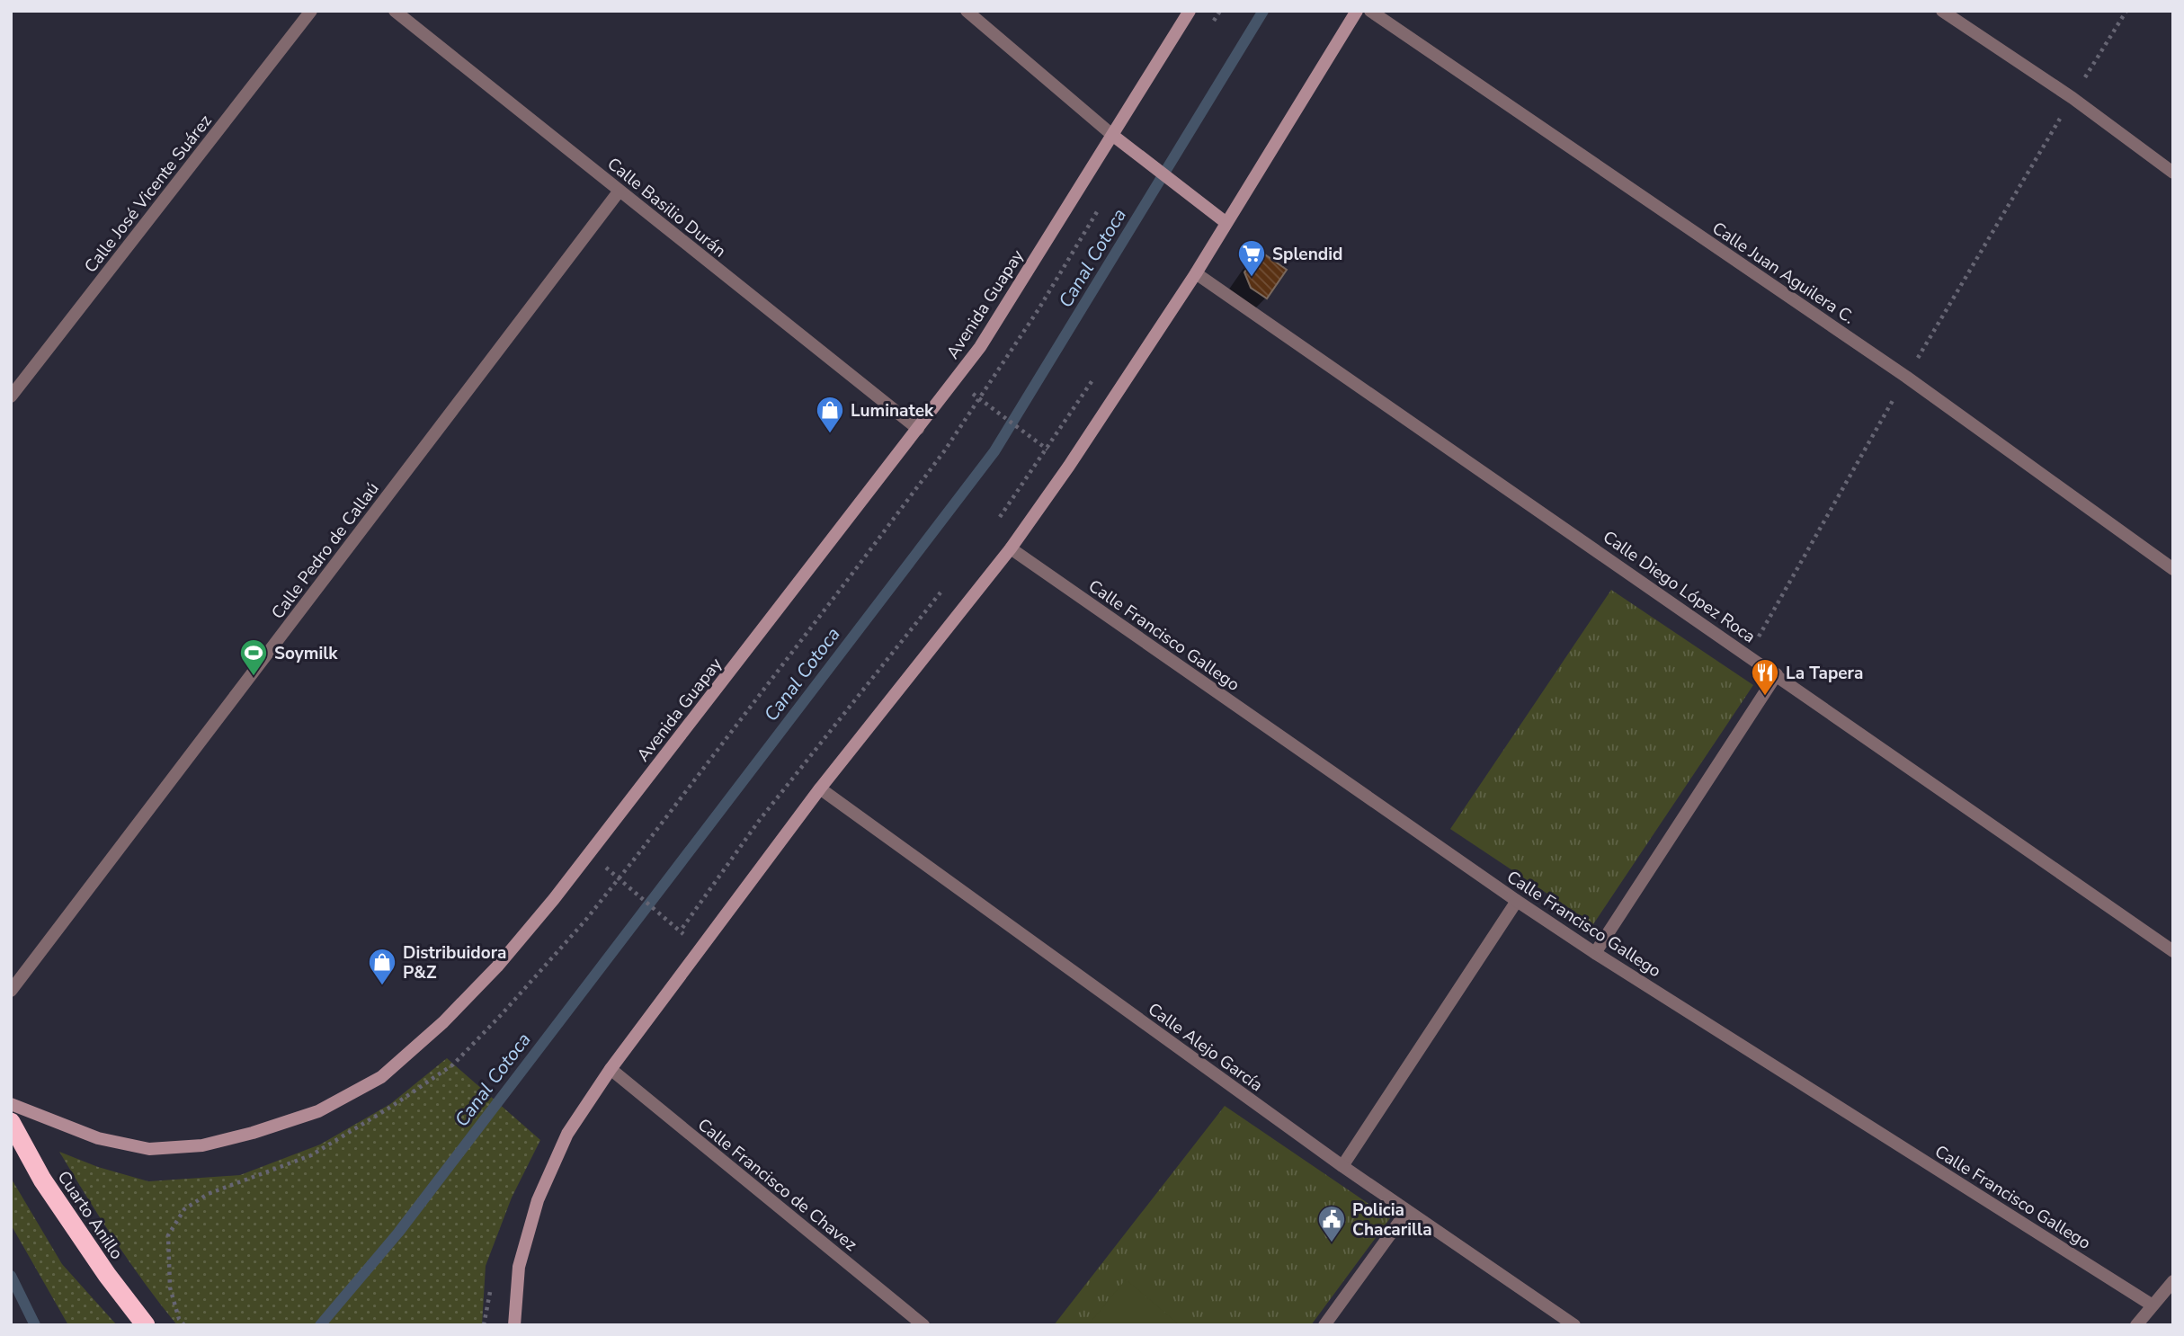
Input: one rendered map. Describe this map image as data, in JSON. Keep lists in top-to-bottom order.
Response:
{
  "streets": {
    "highway": ["Cuarto Anillo"],
    "main road": ["Avenida Guapay"],
    "street": [
      "Calle José Vicente Suárez",
      "Calle Basilio Durán",
      "Calle Juan Aguilera C.",
      "Calle Pedro de Callaú",
      "Calle Diego López Roca",
      "Calle Francisco Gallego",
      "Calle Alejo García",
      "Calle Francisco de Chavez"
    ]
  },
  "crossings": [
    ["Calle Basilio Durán", "Avenida Guapay"],
    ["Calle Basilio Durán", "Calle Pedro de Callaú"]
  ],
  "water": ["Canal Cotoca"],
  "places": {
    "supermarket": ["Splendid"],
    "shop": ["Luminatek", "Distribuidora P&Z"],
    "sports": ["Soymilk"],
    "restaurant": ["La Tapera"],
    "public building": ["Policia Chacarilla"]
  }
}
